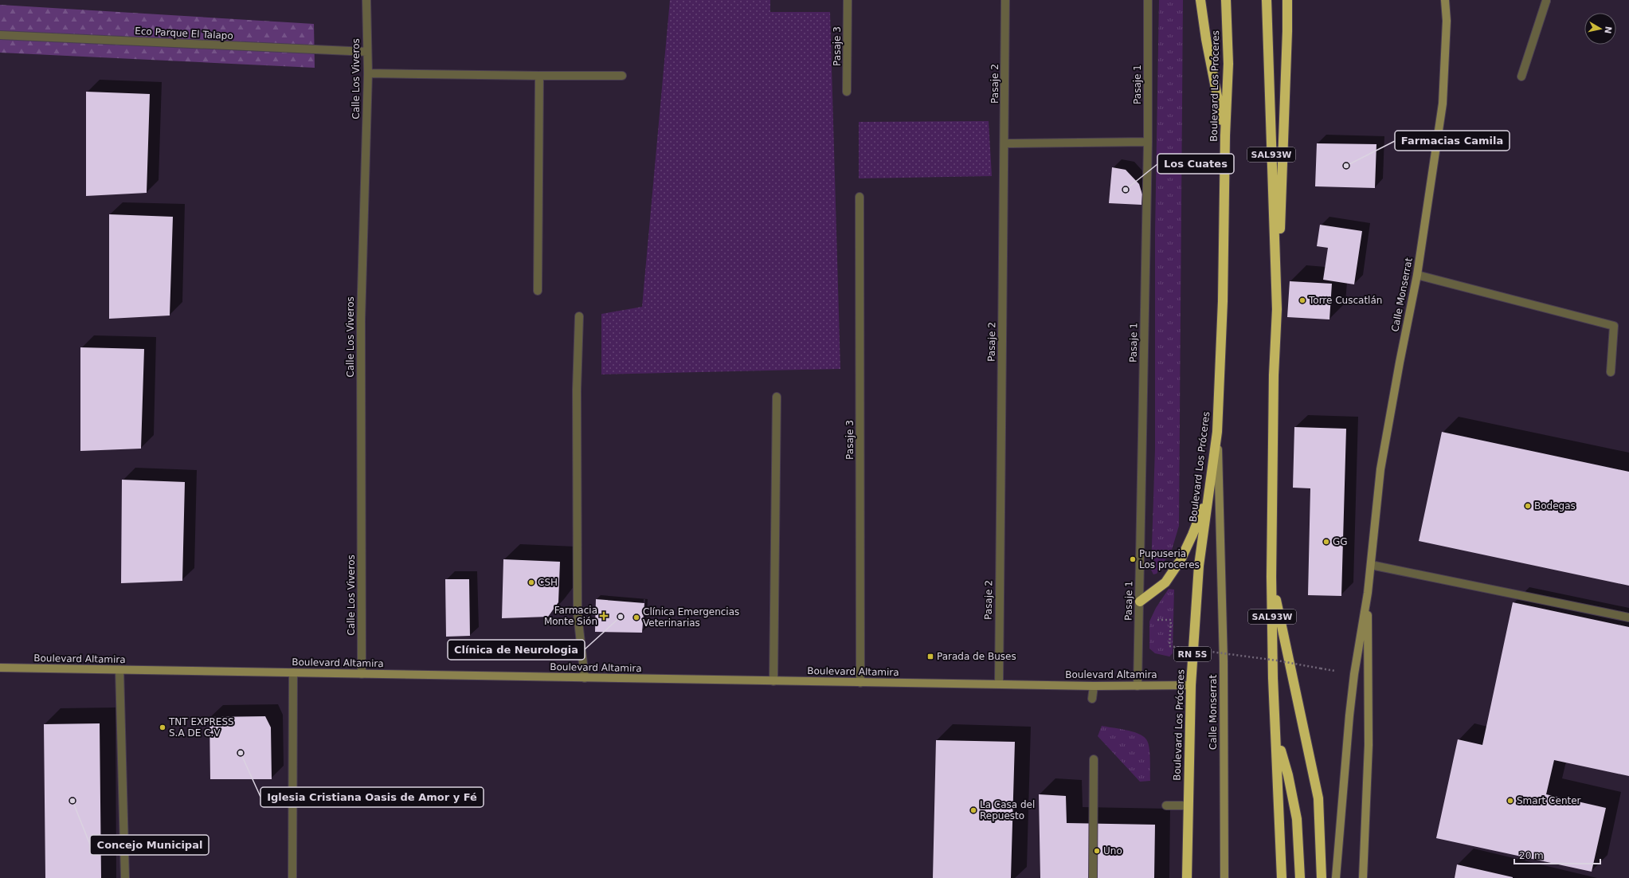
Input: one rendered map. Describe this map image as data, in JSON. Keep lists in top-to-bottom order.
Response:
{
  "streets": {
    "highway": ["Boulevard Los Próceres", "SAL93W", "RN 5S"],
    "street": [
      "Eco Parque El Talapo",
      "Pasaje 3",
      "Calle Los Viveros",
      "Pasaje 2",
      "Pasaje 1",
      "Calle Monserrat",
      "Boulevard Altamira"
    ]
  },
  "crossings": [
    ["Eco Parque El Talapo", "Calle Los Viveros"],
    ["Pasaje 3", "Boulevard Altamira"],
    ["Calle Los Viveros", "Boulevard Altamira"],
    ["Pasaje 2", "Boulevard Altamira"],
    ["Pasaje 1", "Boulevard Altamira"],
    ["Boulevard Los Próceres", "Calle Monserrat"],
    ["Boulevard Los Próceres", "Boulevard Altamira"]
  ],
  "places": {
    "other": [
      "Farmacias Camila",
      "Los Cuates",
      "Torre Cuscatlán",
      "Bodegas",
      "GG",
      "Pupuseria Los proceres",
      "CSH",
      "Clínica de Neurologia",
      "Clínica Emergencias Veterinarias",
      "TNT EXPRESS S.A DE C.V",
      "Iglesia Cristiana Oasis de Amor y Fé",
      "Concejo Municipal",
      "Smart Center",
      "La Casa del Repuesto",
      "Uno"
    ],
    "health": ["Farmacia Monte Sión"],
    "transit": ["Parada de Buses"]
  },
  "scale_bar": "20 m",
  "north": "right"
}
